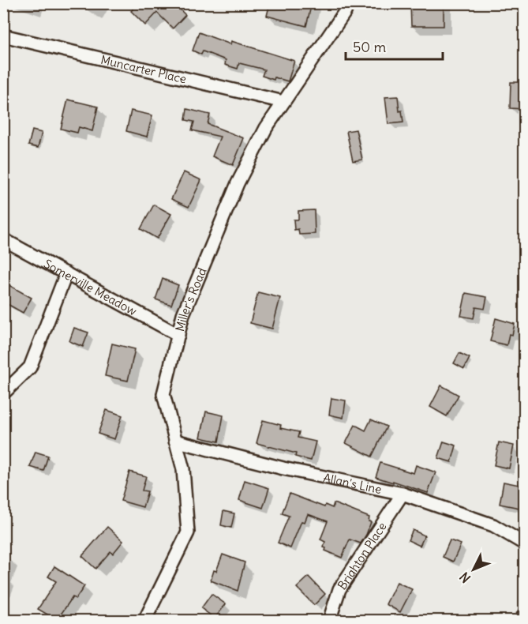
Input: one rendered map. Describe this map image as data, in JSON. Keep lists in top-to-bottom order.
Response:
{
  "streets": {
    "street": [
      "Muncarter Place",
      "Somerville Meadow",
      "Miller's Road",
      "Allan's Line",
      "Brighton Place"
    ]
  },
  "crossings": [
    ["Muncarter Place", "Miller's Road"],
    ["Somerville Meadow", "Miller's Road"],
    ["Miller's Road", "Allan's Line"],
    ["Allan's Line", "Brighton Place"]
  ],
  "scale_bar": "50 m",
  "north": "bottom left"
}
